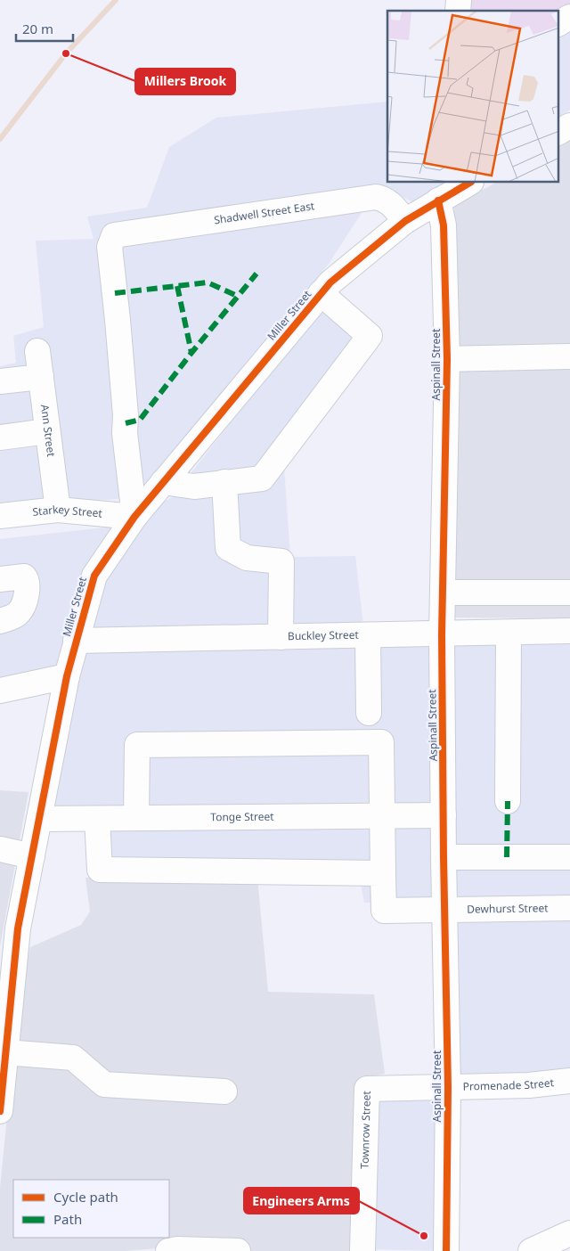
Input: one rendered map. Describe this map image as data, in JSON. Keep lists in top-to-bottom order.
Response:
{
  "streets": {
    "street": [
      "Shadwell Street East",
      "Miller Street",
      "Aspinall Street",
      "Ann Street",
      "Starkey Street",
      "Buckley Street",
      "Tonge Street",
      "Dewhurst Street",
      "Promenade Street",
      "Townrow Street"
    ]
  },
  "crossings": [
    ["Shadwell Street East", "Miller Street"],
    ["Shadwell Street East", "Starkey Street"],
    ["Miller Street", "Aspinall Street"],
    ["Miller Street", "Starkey Street"],
    ["Miller Street", "Buckley Street"],
    ["Miller Street", "Tonge Street"],
    ["Aspinall Street", "Buckley Street"],
    ["Aspinall Street", "Tonge Street"],
    ["Aspinall Street", "Dewhurst Street"],
    ["Aspinall Street", "Promenade Street"],
    ["Aspinall Street", "Townrow Street"],
    ["Ann Street", "Starkey Street"],
    ["Promenade Street", "Townrow Street"]
  ],
  "places": ["Millers Brook", "Engineers Arms"],
  "legend": ["Cycle path", "Path"],
  "scale_bar": "20 m"
}
